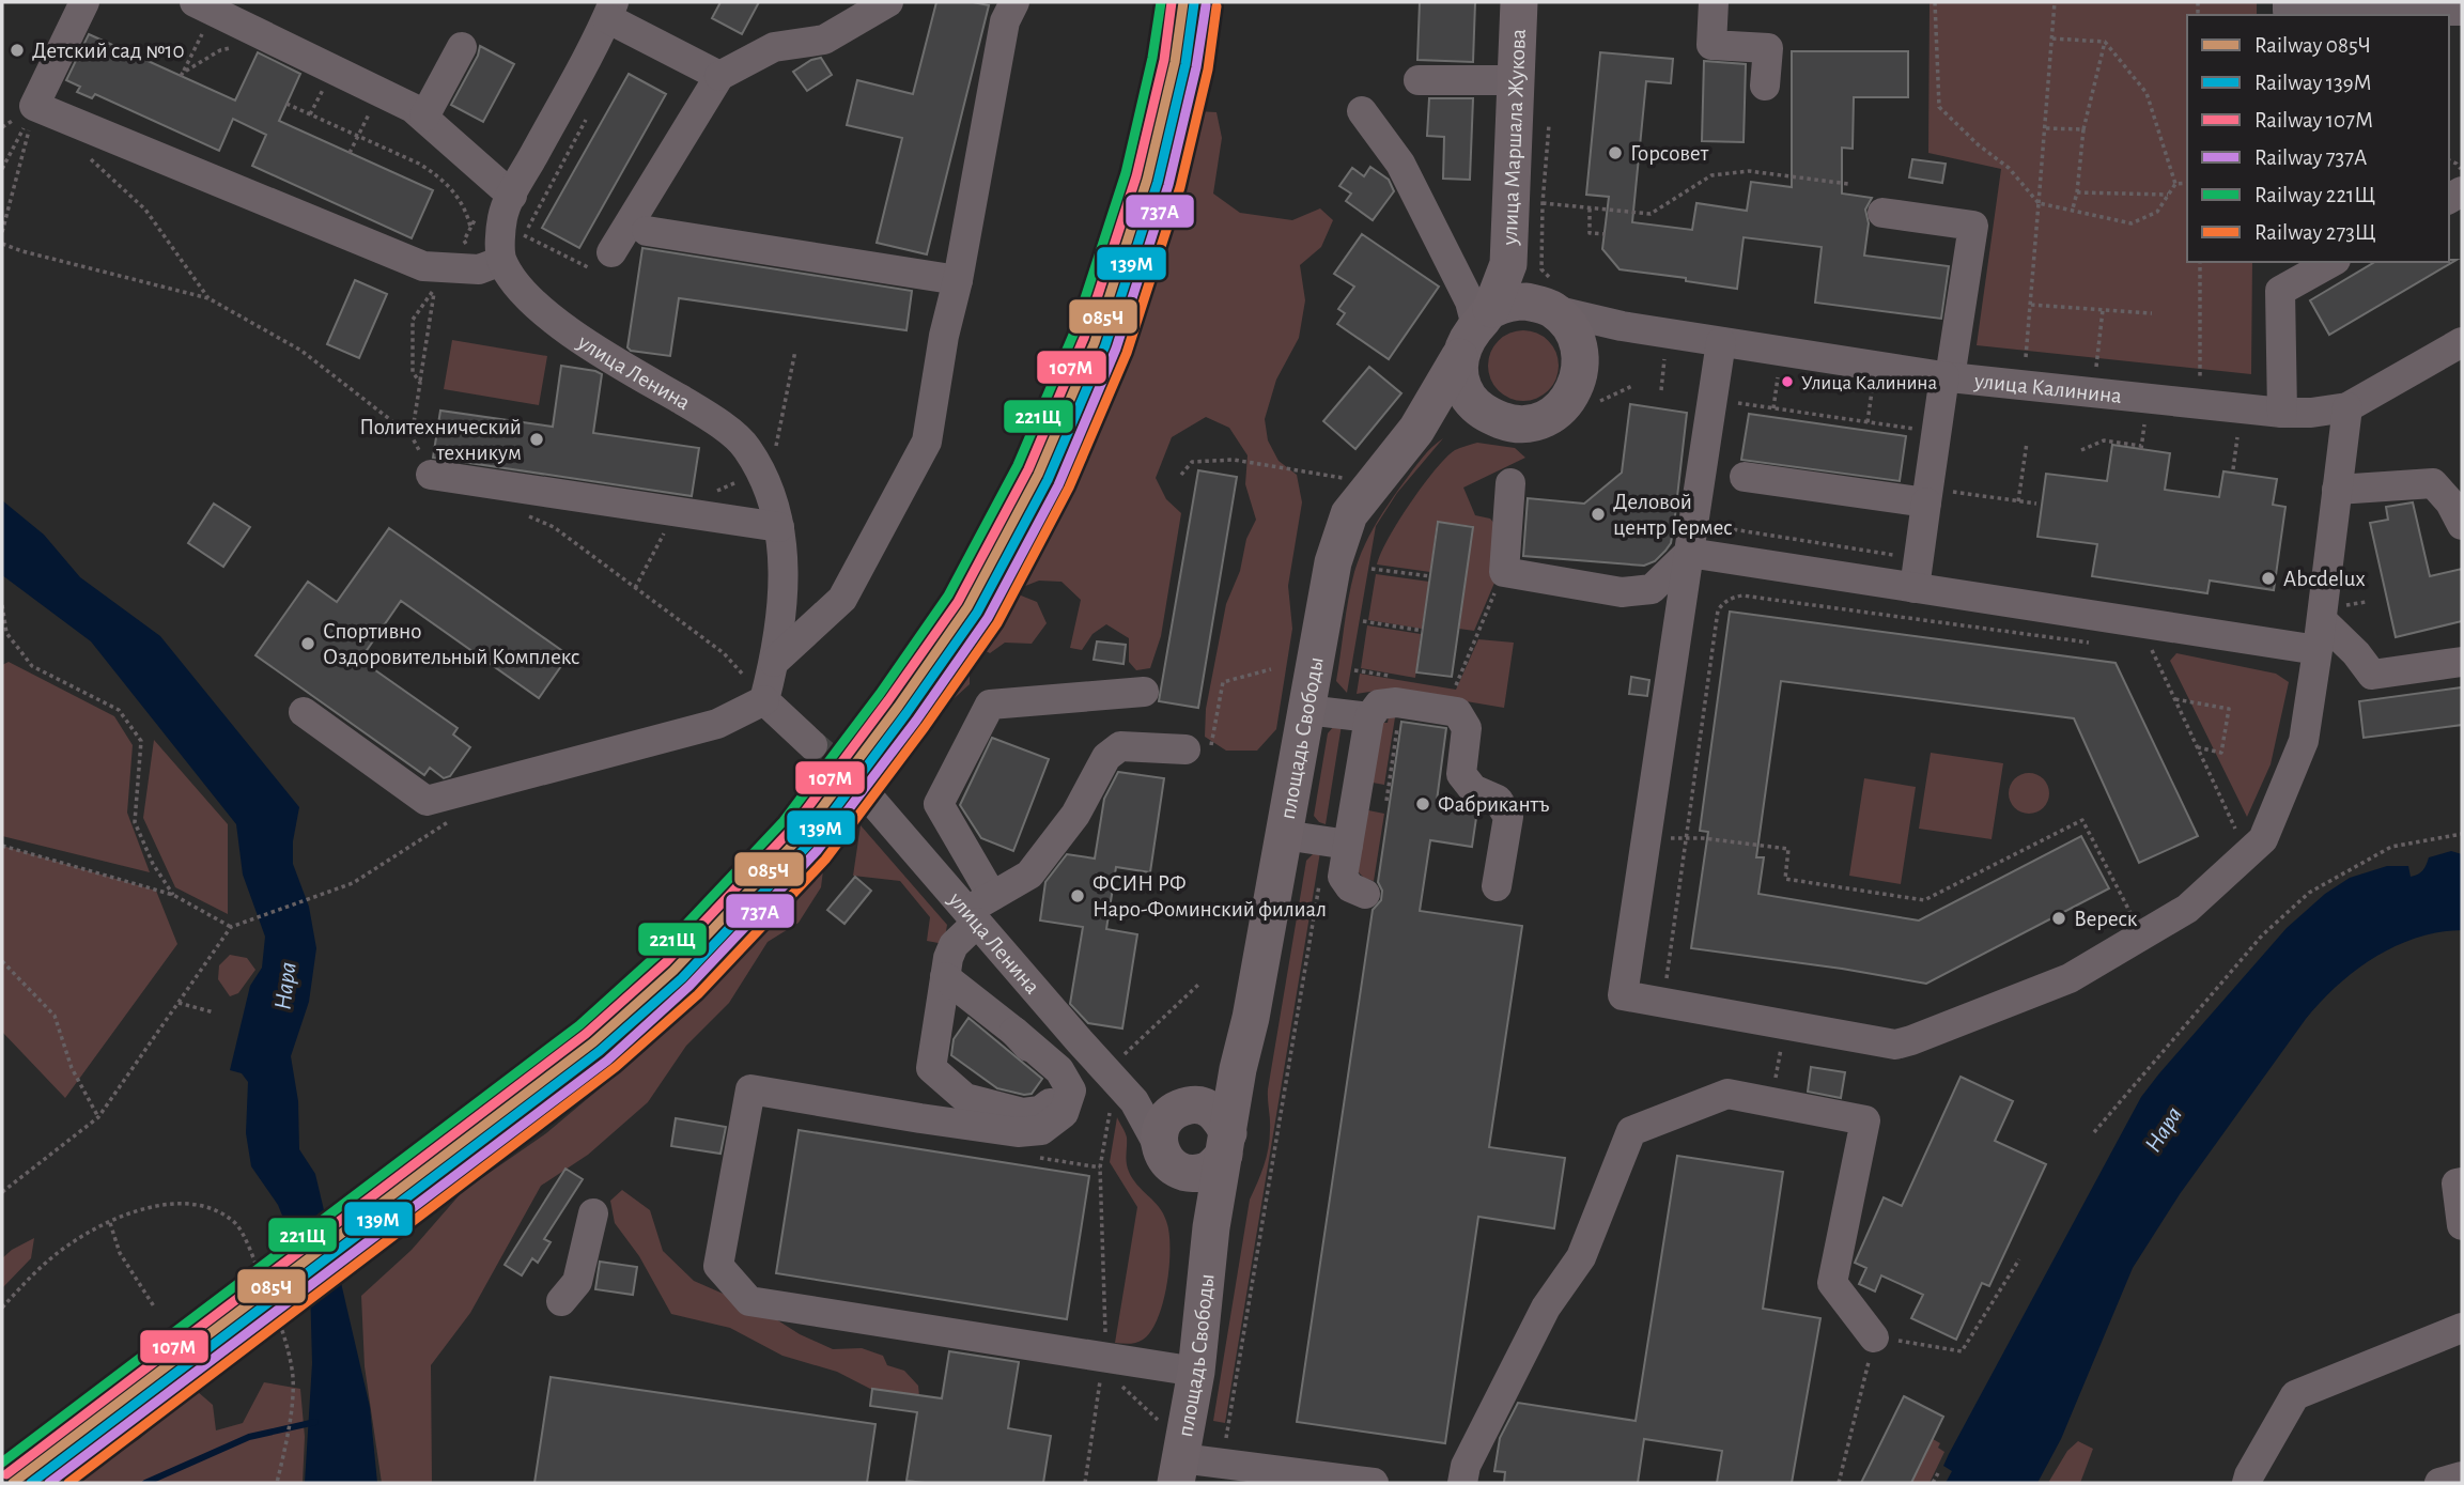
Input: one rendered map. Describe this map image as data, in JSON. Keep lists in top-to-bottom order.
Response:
{
  "streets": {
    "main road": ["улица Маршала Жукова", "площадь Свободы"],
    "street": ["улица Ленина", "улица Калинина"]
  },
  "crossings": [
    ["улица Маршала Жукова", "улица Калинина"],
    ["улица Маршала Жукова", "площадь Свободы"],
    ["улица Ленина", "площадь Свободы"],
    ["улица Калинина", "площадь Свободы"]
  ],
  "water": ["Нара"],
  "places": [
    "Детский сад №10",
    "Горсовет",
    "Улица Калинина",
    "Политехнический техникум",
    "Деловой центр Гермес",
    "Abcdelux",
    "Спортивно Оздоровительный Комплекс",
    "Фабрикантъ",
    "ФСИН РФ Наро-Фоминский филиал",
    "Вереcк"
  ],
  "lines": [
    "rail line 085Ч",
    "rail line 107М",
    "rail line 221Щ",
    "rail line 139М",
    "rail line 737А",
    "rail line 273Щ"
  ],
  "legend": [
    "Railway 085Ч",
    "Railway 139М",
    "Railway 107М",
    "Railway 737А",
    "Railway 221Щ",
    "Railway 273Щ"
  ]
}
